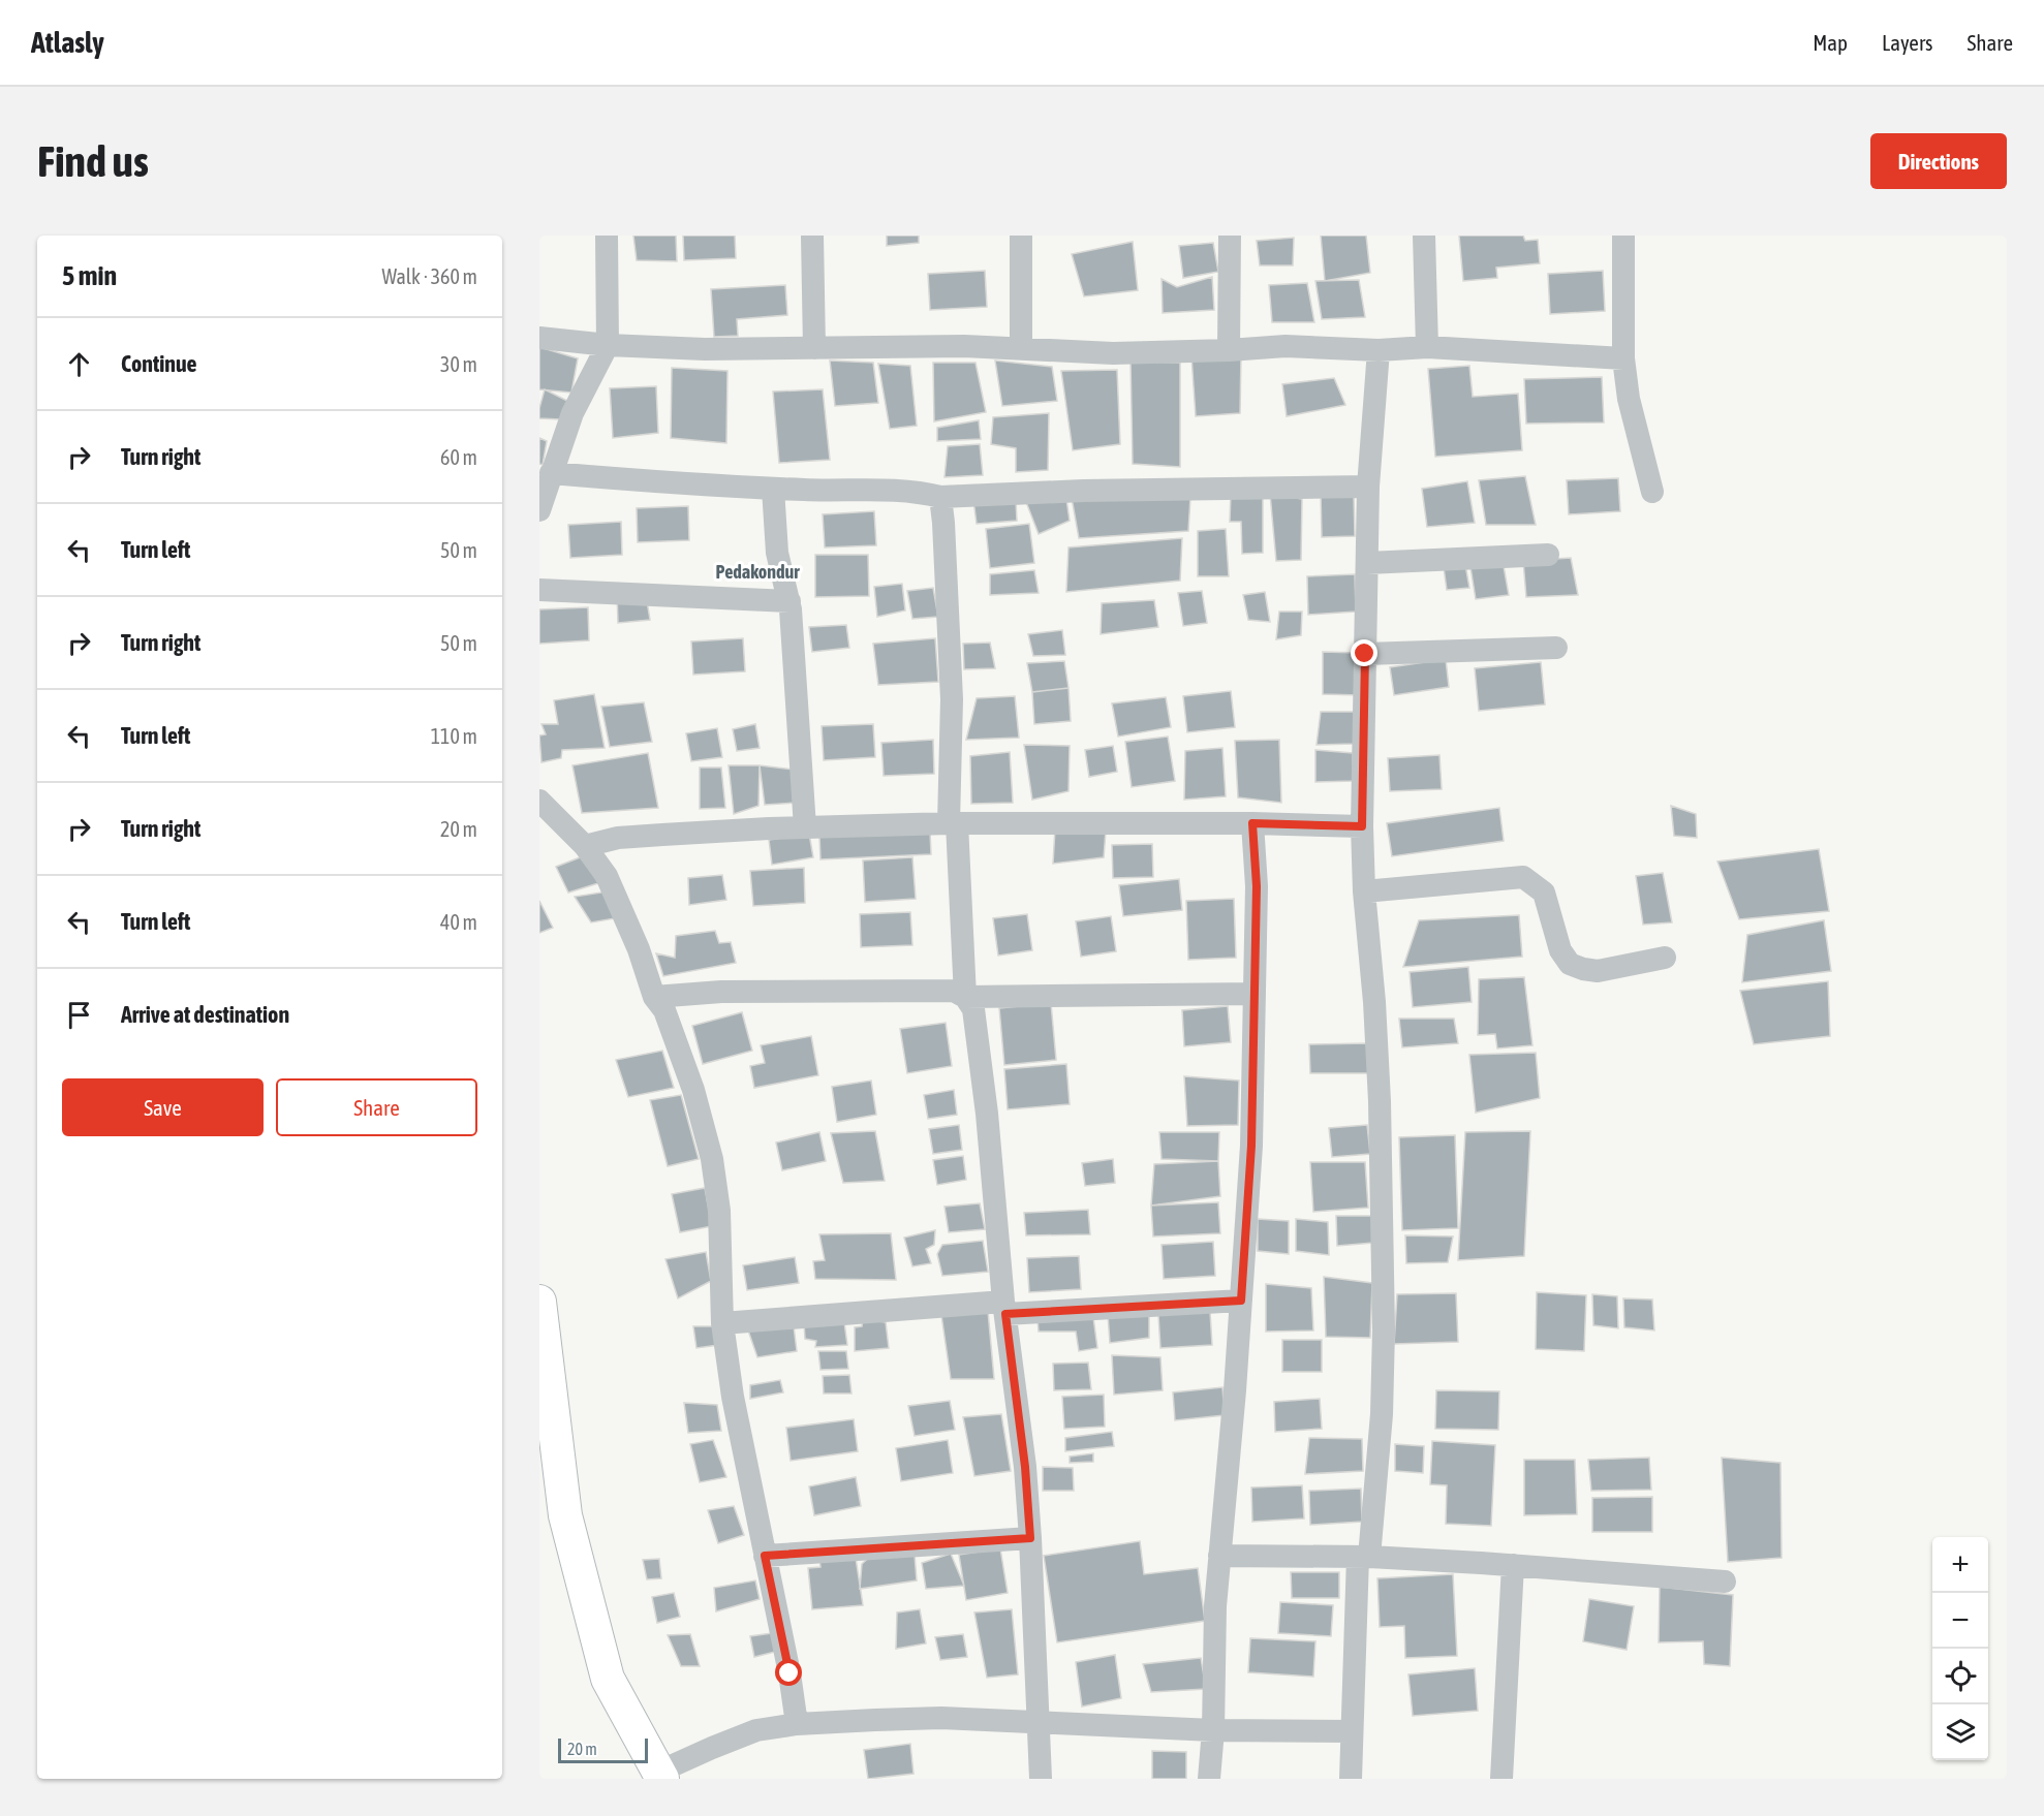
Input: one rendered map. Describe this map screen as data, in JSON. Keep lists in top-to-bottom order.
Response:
{
  "districts": ["Pedakondur"],
  "scale_bar": "20 m",
  "page": {
    "header": "Atlasly",
    "nav": ["Map", "Layers", "Share"],
    "buttons": [
      "Directions",
      ["Save", "Share"]
    ],
    "title": "Find us",
    "heading": ["5 min", "Walk · 360 m"],
    "list": [
      ["Continue", "30 m"],
      ["Turn right", "60 m"],
      ["Turn left", "50 m"],
      ["Turn right", "50 m"],
      ["Turn left", "110 m"],
      ["Turn right", "20 m"],
      ["Turn left", "40 m"],
      "Arrive at destination"
    ],
    "map_buttons": ["+", "−"],
    "scale": "20 m"
  }
}
